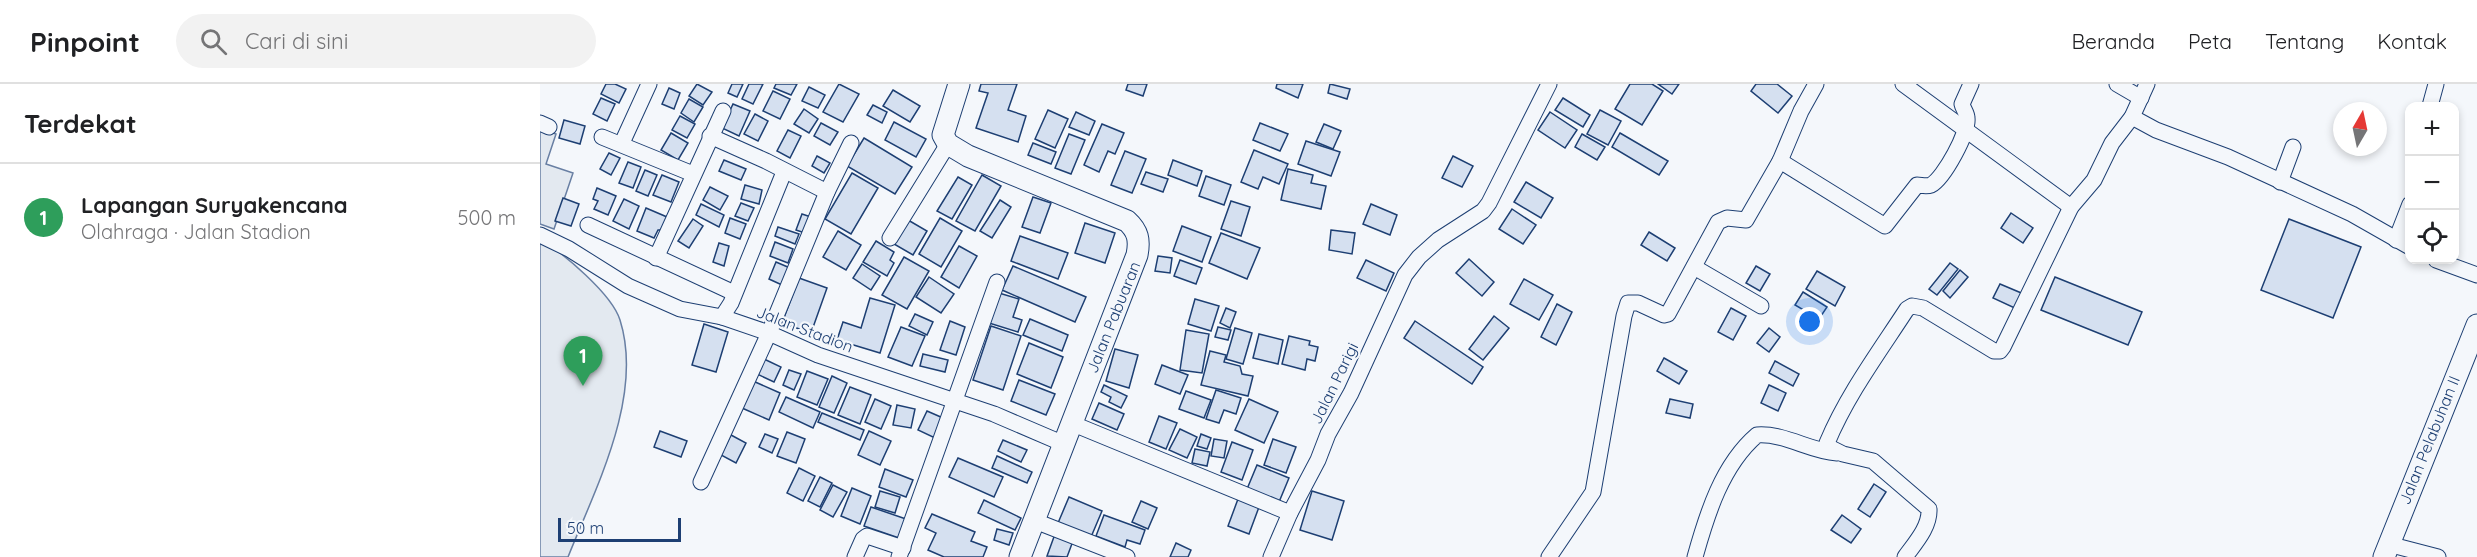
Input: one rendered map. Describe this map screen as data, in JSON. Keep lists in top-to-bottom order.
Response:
{
  "streets": {
    "street": [
      "Jalan Pabuaran",
      "Jalan Stadion",
      "Jalan Parigi",
      "Jalan Pelabuhan II"
    ]
  },
  "crossings": [
    ["Jalan Pabuaran", "Jalan Stadion"]
  ],
  "scale_bar": "50 m",
  "north": "top",
  "page": {
    "header": "Pinpoint",
    "search": "Cari di sini",
    "nav": [
      "Beranda",
      "Peta",
      "Tentang",
      "Kontak"
    ],
    "heading": "Terdekat",
    "map_buttons": ["+", "−"],
    "list": [
      {
        "mark": "1",
        "name": "Lapangan Suryakencana",
        "note": "Olahraga · Jalan Stadion",
        "value": "500 m"
      }
    ],
    "pins": "1",
    "scale": "50 m"
  }
}
